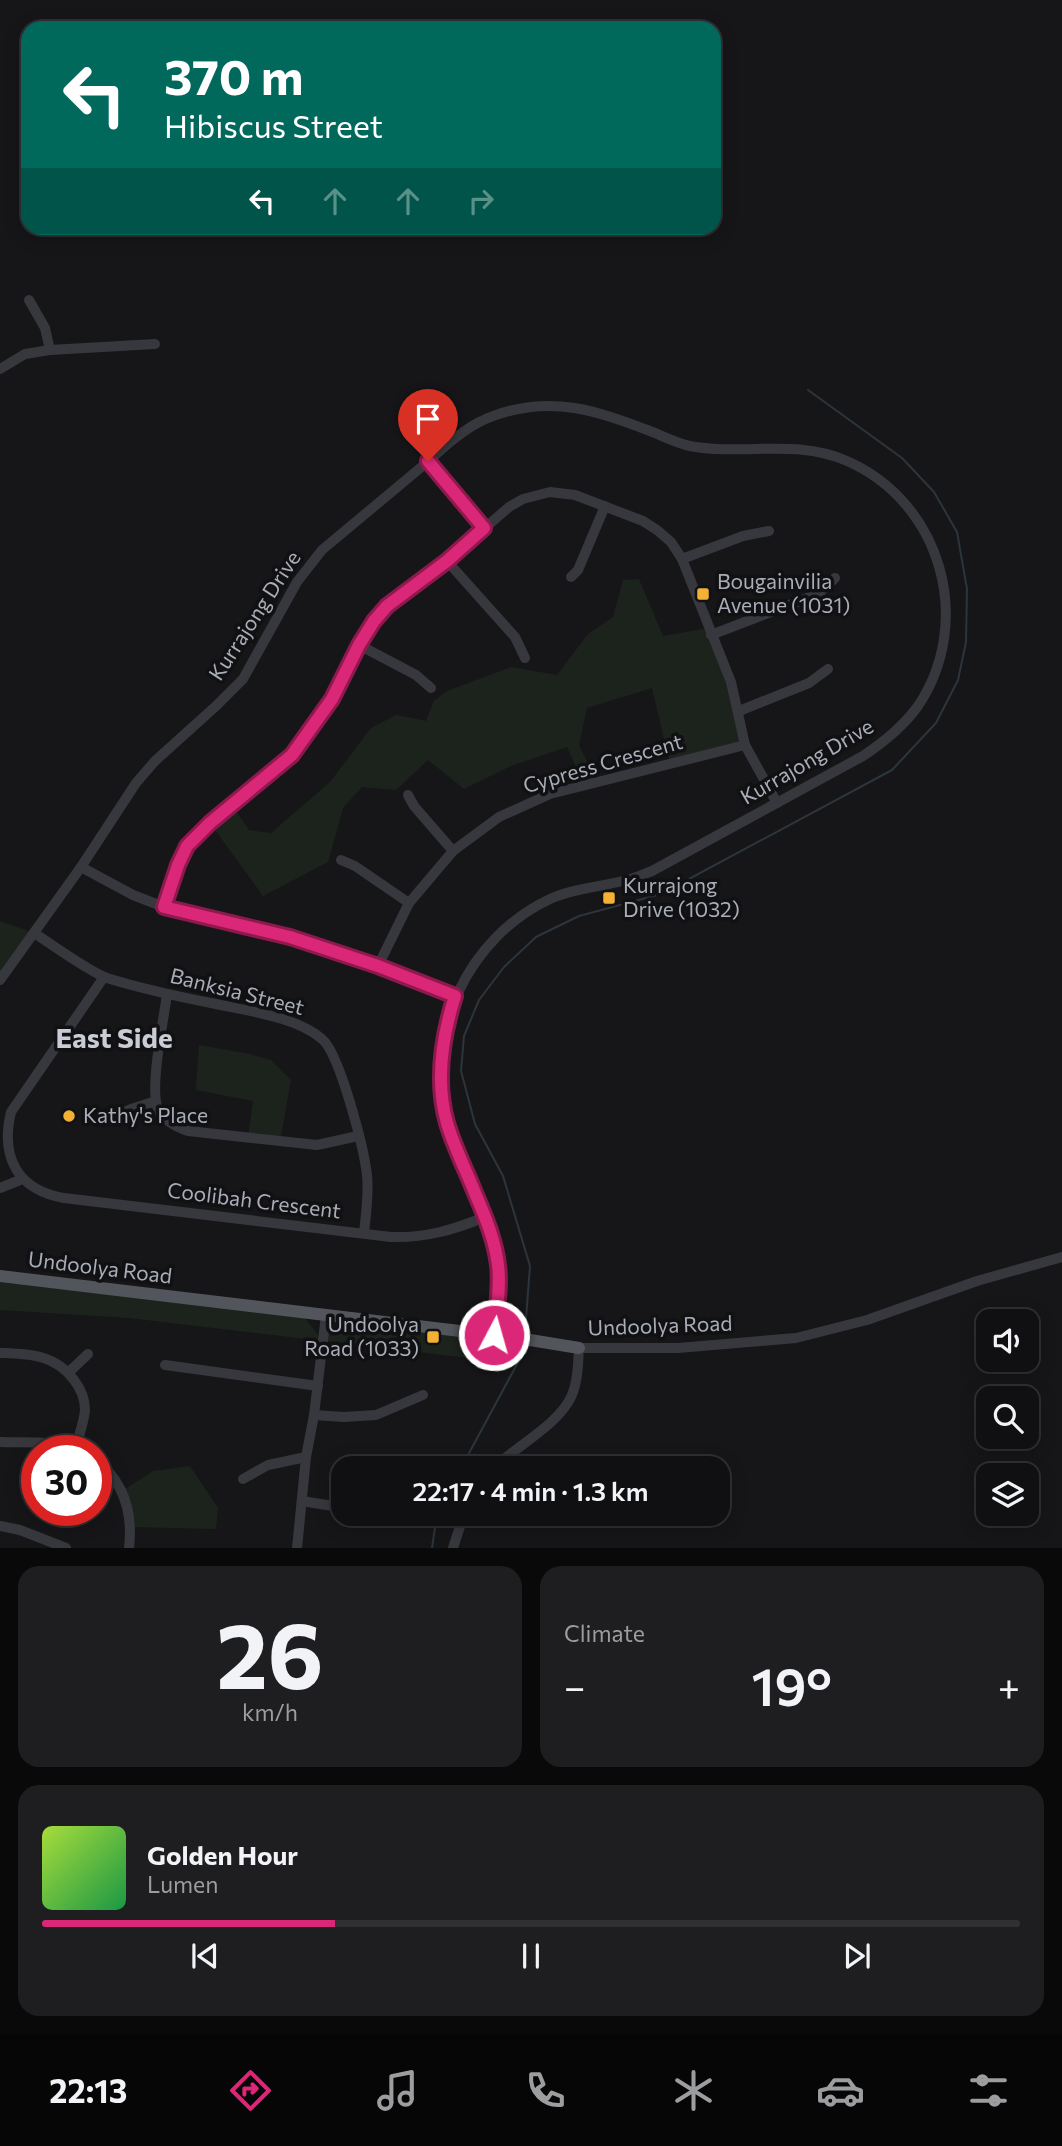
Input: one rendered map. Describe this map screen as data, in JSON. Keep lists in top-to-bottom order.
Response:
{
  "streets": {
    "main road": ["Undoolya Road"],
    "street": [
      "Kurrajong Drive",
      "Cypress Crescent",
      "Banksia Street",
      "Coolibah Crescent"
    ]
  },
  "crossings": [
    ["Kurrajong Drive", "Banksia Street"],
    ["Kurrajong Drive", "Coolibah Crescent"],
    ["Kurrajong Drive", "Undoolya Road"],
    ["Banksia Street", "Coolibah Crescent"]
  ],
  "districts": ["East Side"],
  "places": {
    "transit": ["Bougainvilia Avenue (1031)", "Kurrajong Drive (1032)", "Undoolya Road (1033)"],
    "other": ["Kathy's Place"]
  },
  "page": {
    "turn": ["370 m", "Hibiscus Street"],
    "limit": "30",
    "trip": "22:17 · 4 min · 1.3 km",
    "tile": [
      ["26", "km/h"],
      "Climate"
    ],
    "heat": ["−", "19°", "+"],
    "song": ["Golden Hour", "Lumen"],
    "tabs": "22:13"
  }
}
